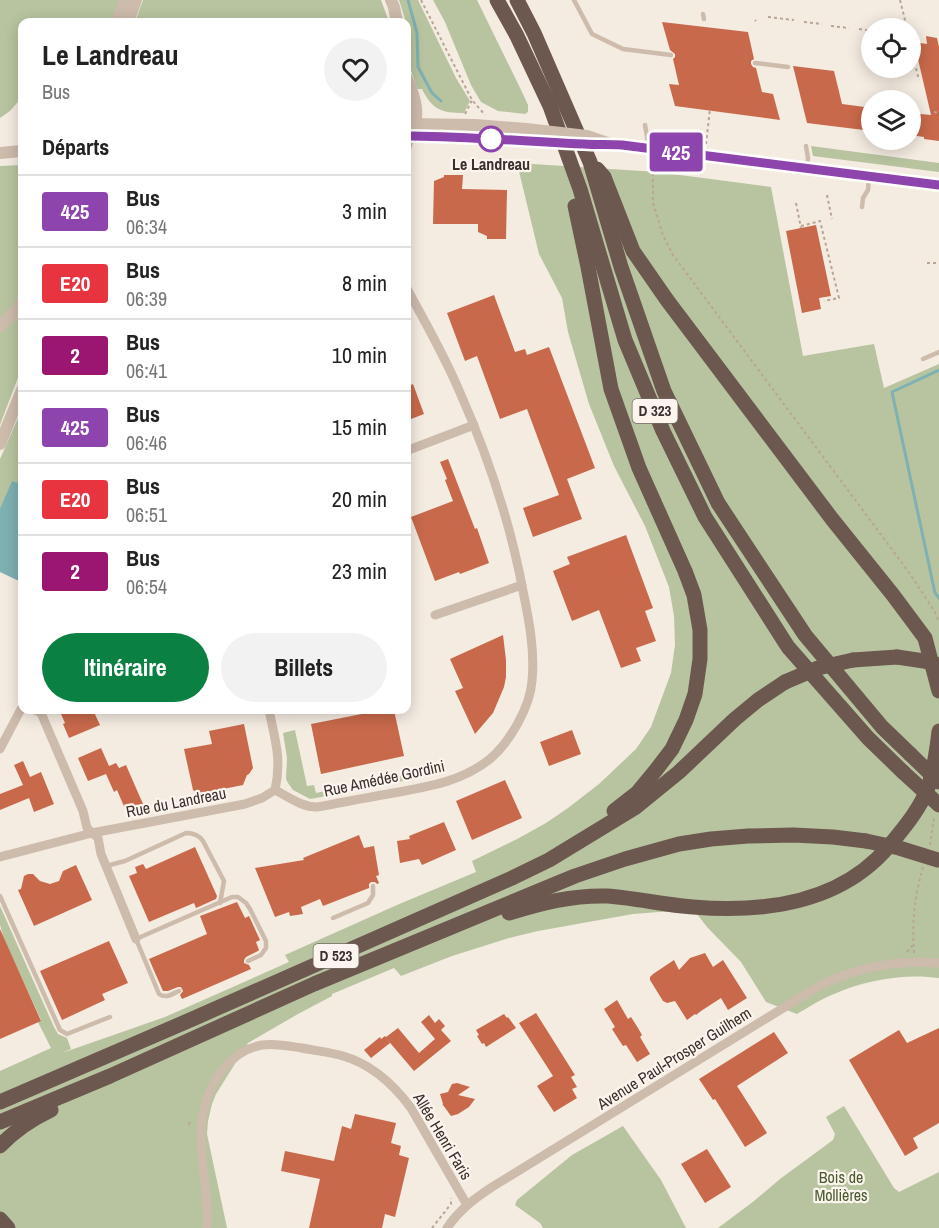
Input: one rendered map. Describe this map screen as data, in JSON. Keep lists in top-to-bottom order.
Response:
{
  "streets": {
    "highway": ["D 323", "D 523"],
    "street": [
      "Rue Amédée Gordini",
      "Rue du Landreau",
      "Avenue Paul-Prosper Guilhem",
      "Allée Henri Faris"
    ]
  },
  "crossings": [
    ["Rue Amédée Gordini", "Rue du Landreau"],
    ["Avenue Paul-Prosper Guilhem", "Allée Henri Faris"]
  ],
  "parks": ["Bois de Mollières"],
  "places": ["Le Landreau"],
  "lines": ["bus line 425"],
  "page": {
    "on_map": "425",
    "heading": [
      ["Le Landreau", "Bus"],
      "Départs"
    ],
    "list": [
      {
        "mark": "425",
        "name": "Bus",
        "note": "06:34",
        "value": "3 min"
      },
      {
        "mark": "E20",
        "name": "Bus",
        "note": "06:39",
        "value": "8 min"
      },
      {
        "mark": "2",
        "name": "Bus",
        "note": "06:41",
        "value": "10 min"
      },
      {
        "mark": "425",
        "name": "Bus",
        "note": "06:46",
        "value": "15 min"
      },
      {
        "mark": "E20",
        "name": "Bus",
        "note": "06:51",
        "value": "20 min"
      },
      {
        "mark": "2",
        "name": "Bus",
        "note": "06:54",
        "value": "23 min"
      }
    ],
    "buttons": ["Itinéraire", "Billets"]
  }
}
